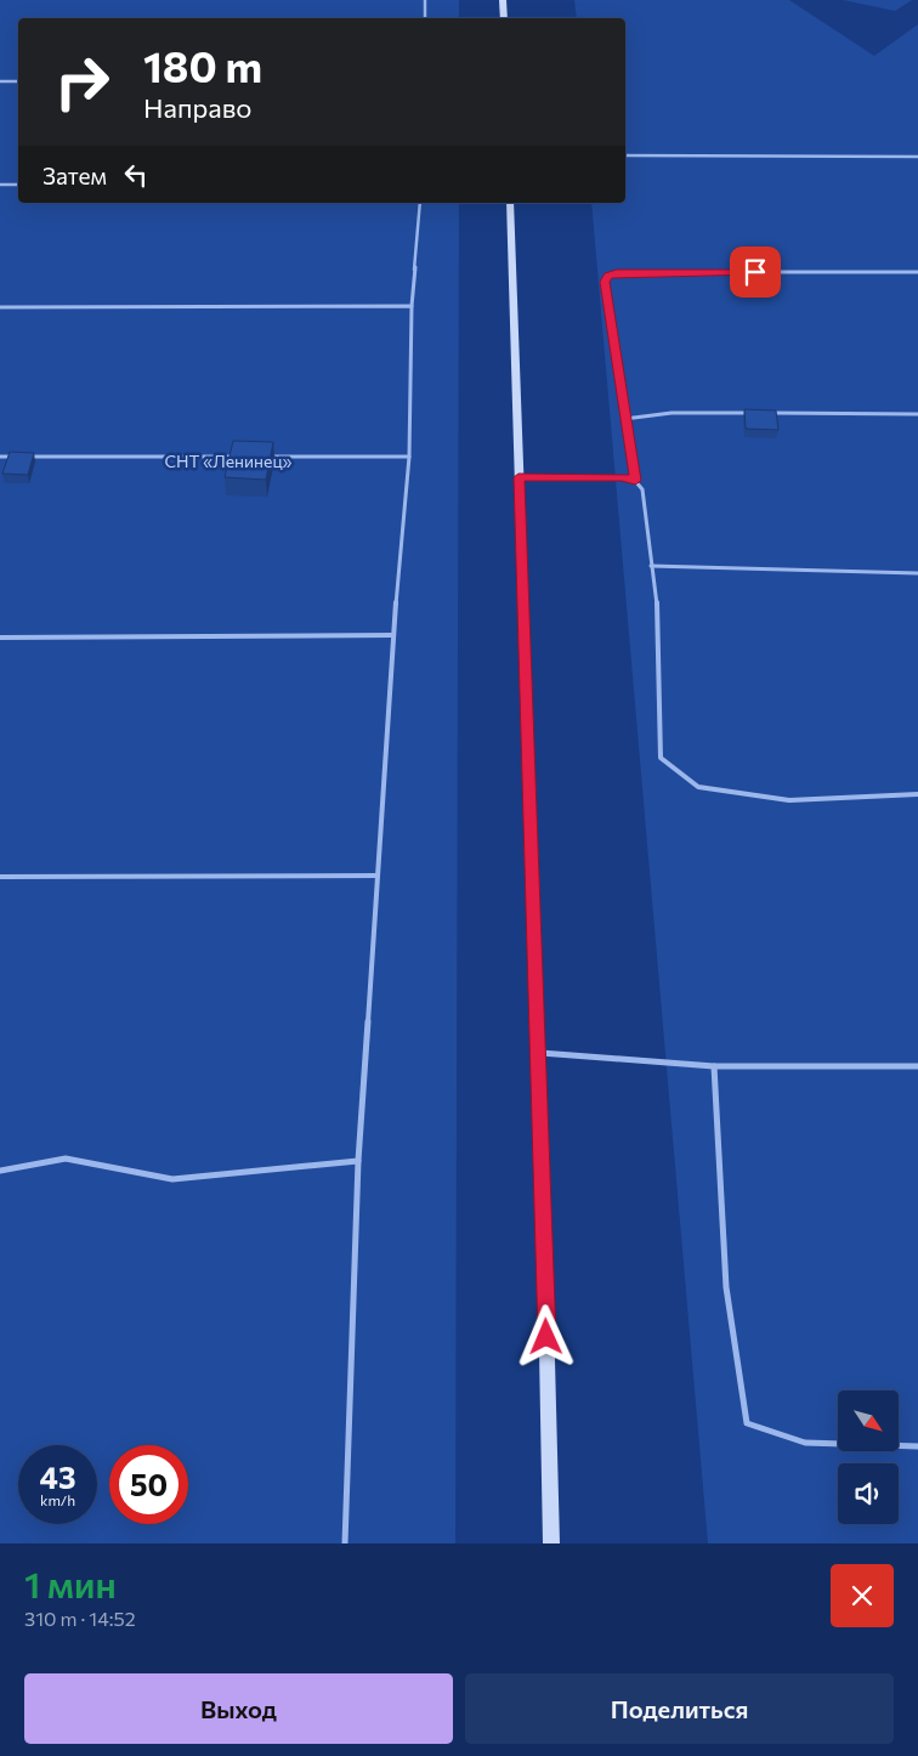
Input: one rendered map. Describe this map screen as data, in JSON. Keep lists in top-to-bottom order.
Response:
{
  "parks": ["СНТ «Ленинец»"],
  "north": "bottom right",
  "page": {
    "turn": ["180 m", "Направо"],
    "then": "Затем",
    "speed": "43 km/h",
    "limit": "50",
    "heading": ["1 мин", "310 m · 14:52"],
    "buttons": ["Выход", "Поделиться"]
  }
}
